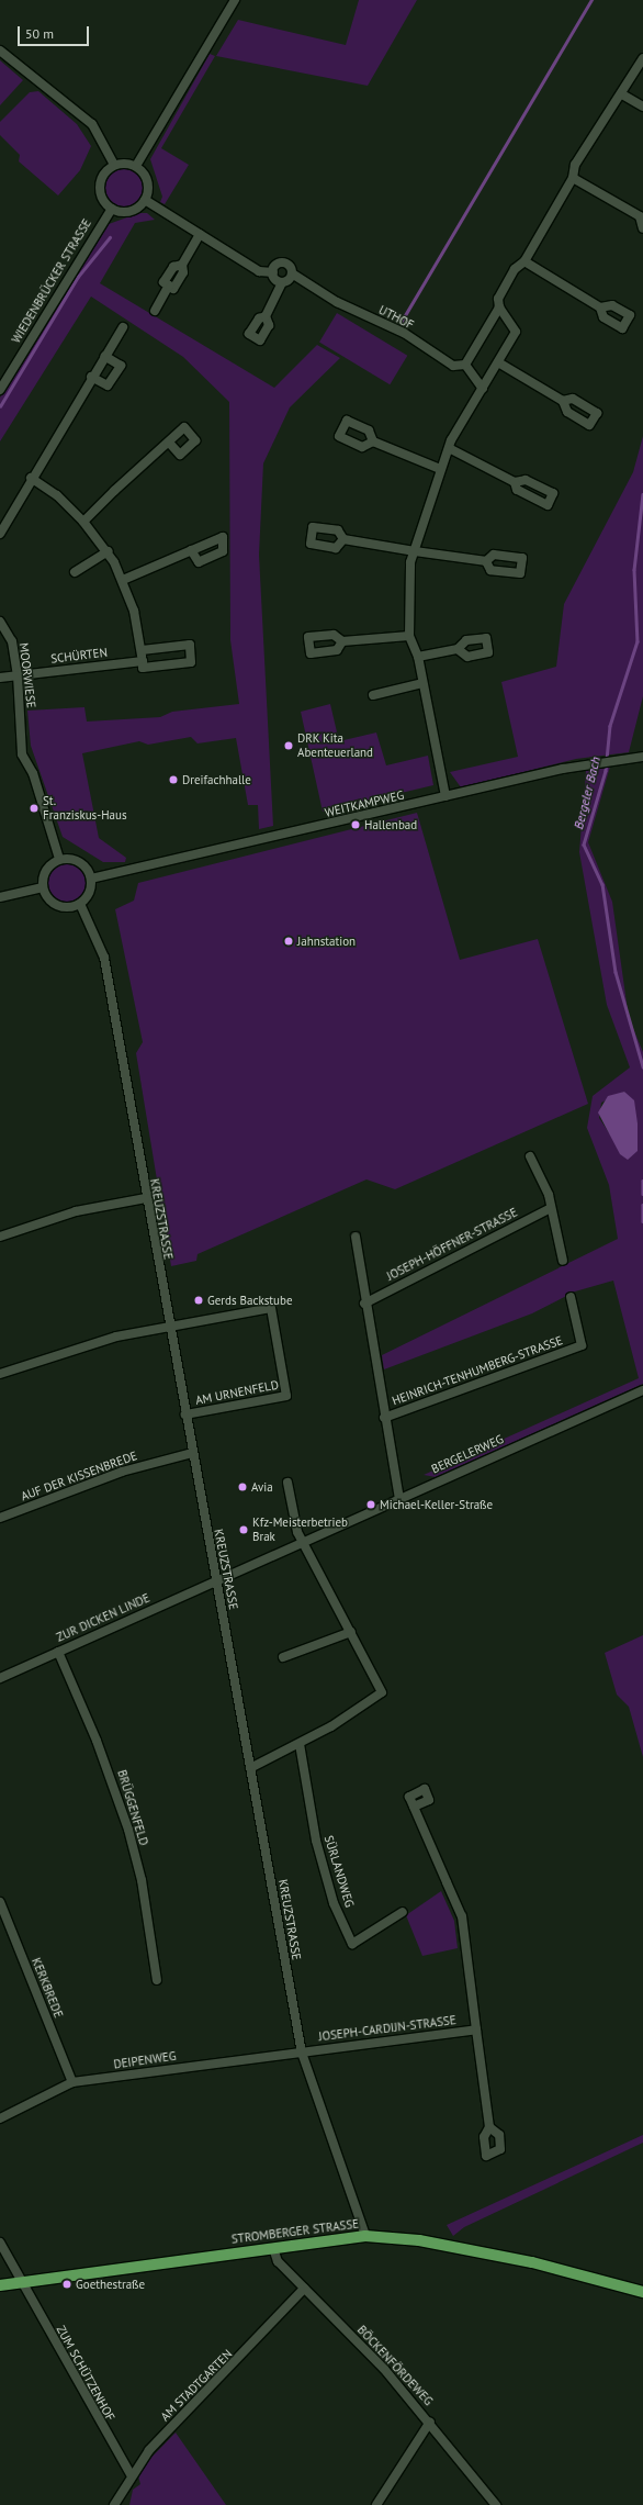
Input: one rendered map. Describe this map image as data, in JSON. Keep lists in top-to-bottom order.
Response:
{
  "streets": {
    "main road": ["STROMBERGER STRASSE"],
    "street": [
      "WIEDENBRÜCKER STRASSE",
      "UTHOF",
      "SCHÜRTEN",
      "MOORWIESE",
      "WEITKAMPWEG",
      "KREUZSTRASSE",
      "JOSEPH-HÖFFNER-STRASSE",
      "HEINRICH-TENHUMBERG-STRASSE",
      "AM URNENFELD",
      "BERGELERWEG",
      "AUF DER KISSENBREDE",
      "ZUR DICKEN LINDE",
      "BRÜGGENFELD",
      "SÜRLANDWEG",
      "KERKBREDE",
      "JOSEPH-CARDIJN-STRASSE",
      "DEIPENWEG",
      "BÖCKENFÖRDEWEG",
      "ZUM SCHÜTZENHOF",
      "AM STADTGARTEN"
    ]
  },
  "crossings": [
    ["SCHÜRTEN", "MOORWIESE"],
    ["MOORWIESE", "WEITKAMPWEG"],
    ["MOORWIESE", "KREUZSTRASSE"],
    ["WEITKAMPWEG", "KREUZSTRASSE"],
    ["KREUZSTRASSE", "AM URNENFELD"],
    ["KREUZSTRASSE", "BERGELERWEG"],
    ["KREUZSTRASSE", "AUF DER KISSENBREDE"],
    ["KREUZSTRASSE", "ZUR DICKEN LINDE"],
    ["KREUZSTRASSE", "JOSEPH-CARDIJN-STRASSE"],
    ["KREUZSTRASSE", "DEIPENWEG"],
    ["KREUZSTRASSE", "STROMBERGER STRASSE"],
    ["BERGELERWEG", "ZUR DICKEN LINDE"],
    ["ZUR DICKEN LINDE", "BRÜGGENFELD"],
    ["KERKBREDE", "DEIPENWEG"],
    ["JOSEPH-CARDIJN-STRASSE", "DEIPENWEG"],
    ["STROMBERGER STRASSE", "BÖCKENFÖRDEWEG"],
    ["STROMBERGER STRASSE", "ZUM SCHÜTZENHOF"],
    ["BÖCKENFÖRDEWEG", "AM STADTGARTEN"],
    ["ZUM SCHÜTZENHOF", "AM STADTGARTEN"]
  ],
  "water": ["Bergeler Bach"],
  "places": [
    "DRK Kita Abenteuerland",
    "Dreifachhalle",
    "St. Franziskus-Haus",
    "Hallenbad",
    "Jahnstation",
    "Gerds Backstube",
    "Avia",
    "Michael-Keller-Straße",
    "Kfz-Meisterbetrieb Brak",
    "Goethestraße"
  ],
  "scale_bar": "50 m"
}
